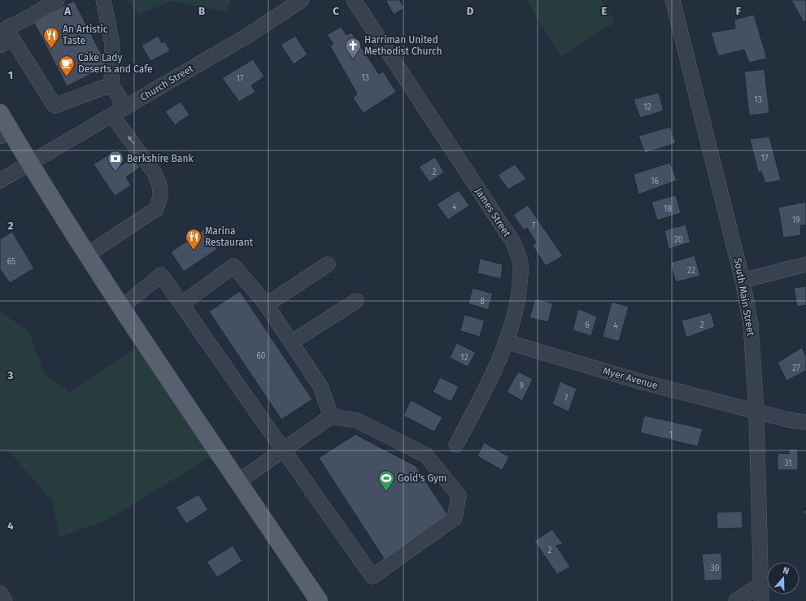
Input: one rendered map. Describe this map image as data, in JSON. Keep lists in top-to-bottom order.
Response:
{
  "streets": {
    "street": [
      "Church Street",
      "James Street",
      "South Main Street",
      "Myer Avenue"
    ]
  },
  "crossings": [
    ["James Street", "Myer Avenue"],
    ["South Main Street", "Myer Avenue"]
  ],
  "places": {
    "restaurant": ["An Artistic Taste", "Marina Restaurant"],
    "church": ["Harriman United Methodist Church"],
    "cafe": ["Cake Lady Deserts and Cafe"],
    "bank": ["Berkshire Bank"],
    "sports": ["Gold's Gym"]
  },
  "house_numbers": [
    "13",
    "17",
    "13",
    "12",
    "17",
    "2",
    "16",
    "4",
    "18",
    "19",
    "7",
    "20",
    "65",
    "22",
    "8",
    "6",
    "2",
    "4",
    "60",
    "12",
    "27",
    "9",
    "7",
    "1",
    "31",
    "2",
    "30"
  ],
  "north": "top",
  "grid": {
    "columns": [
      "A",
      "B",
      "C",
      "D",
      "E",
      "F"
    ],
    "rows": [
      "1",
      "2",
      "3",
      "4"
    ]
  }
}
